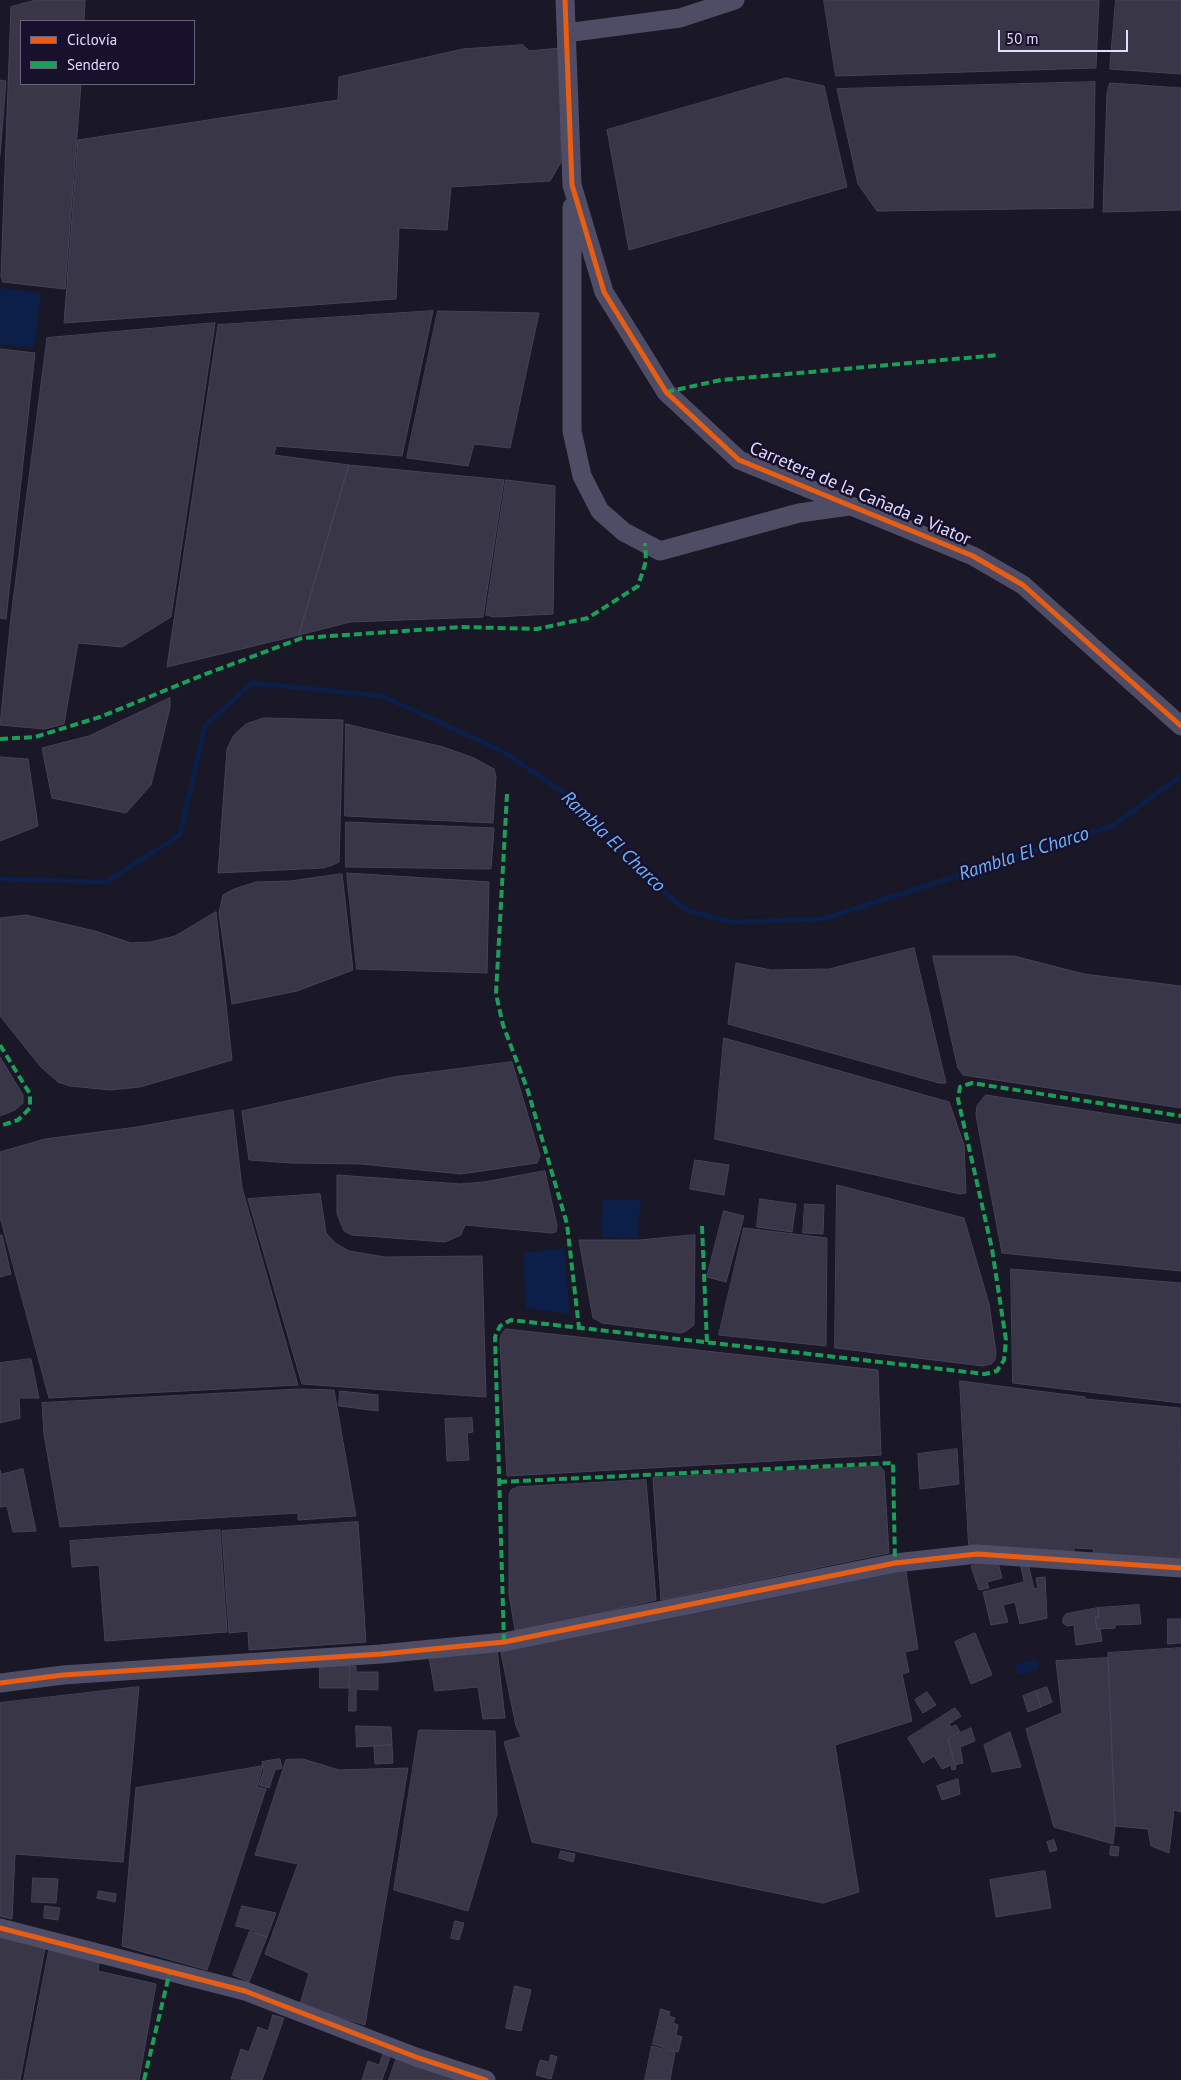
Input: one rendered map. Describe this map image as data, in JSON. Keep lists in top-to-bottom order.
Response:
{
  "streets": {
    "street": ["Carretera de la Cañada a Viator"]
  },
  "water": ["Rambla El Charco"],
  "legend": ["Ciclovía", "Sendero"],
  "scale_bar": "50 m"
}
